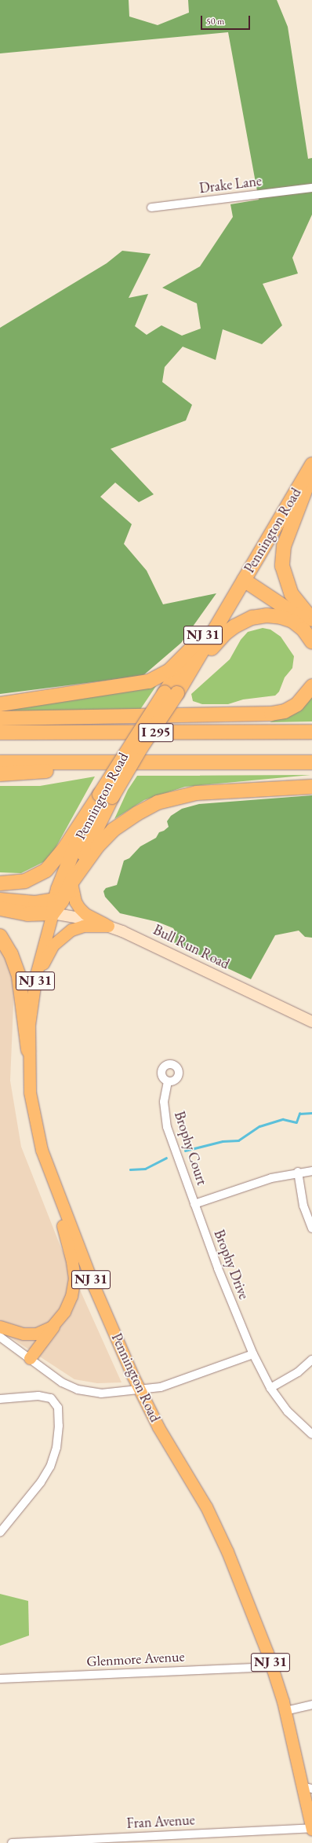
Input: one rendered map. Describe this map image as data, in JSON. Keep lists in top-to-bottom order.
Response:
{
  "streets": {
    "highway": ["Pennington Road", "NJ 31", "I 295"],
    "street": [
      "Drake Lane",
      "Bull Run Road",
      "Brophy Court",
      "Brophy Drive",
      "Glenmore Avenue",
      "Fran Avenue"
    ]
  },
  "crossings": [
    ["Pennington Road", "Bull Run Road"],
    ["Pennington Road", "Glenmore Avenue"],
    ["Pennington Road", "Fran Avenue"],
    ["Brophy Court", "Brophy Drive"]
  ],
  "scale_bar": "50 m"
}
